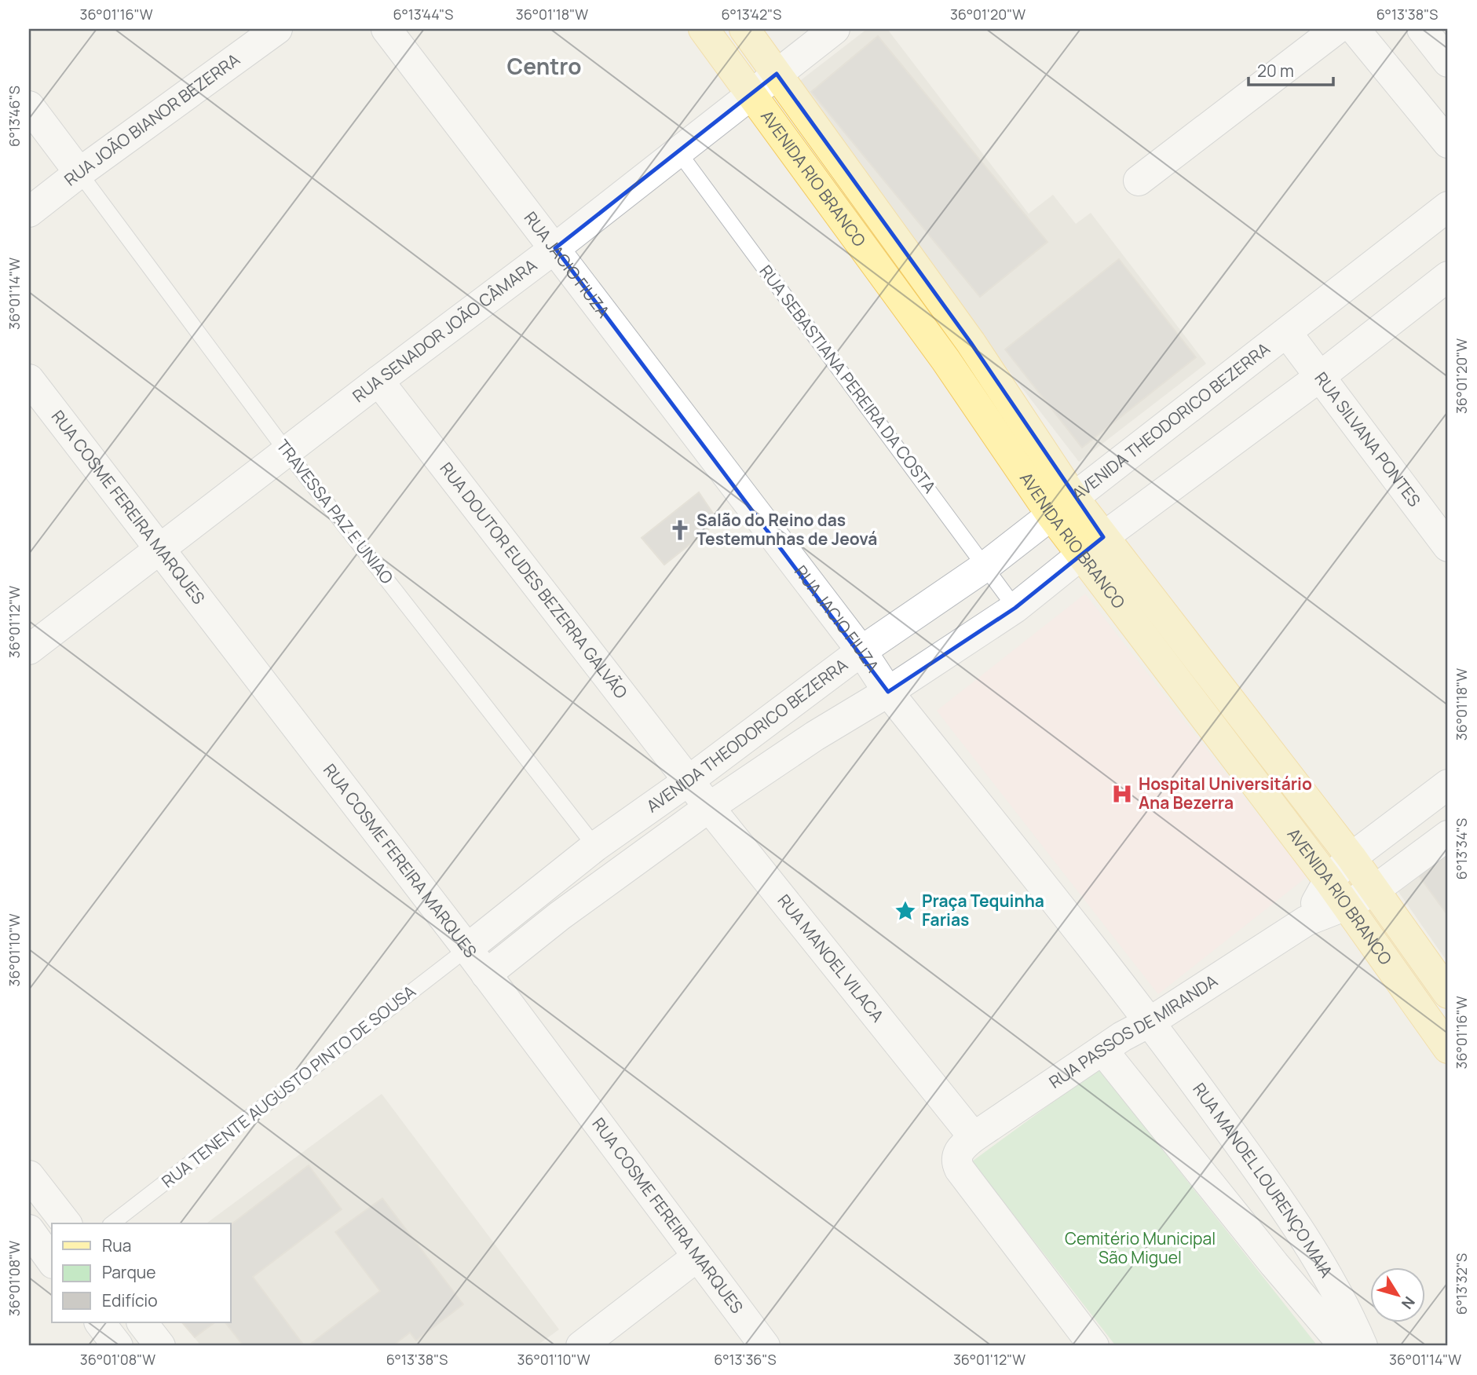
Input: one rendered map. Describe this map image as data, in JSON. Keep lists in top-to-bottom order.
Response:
{
  "streets": {
    "main road": ["AVENIDA RIO BRANCO"],
    "street": [
      "RUA JOÃO BIANOR BEZERRA",
      "RUA JACIO FIUZA",
      "RUA SENADOR JOÃO CÂMARA",
      "AVENIDA THEODORICO BEZERRA",
      "RUA SILVANA PONTES",
      "RUA COSME FEREIRA MARQUES",
      "RUA DOUTOR EUDES BEZERRA GALVÃO",
      "RUA MANOEL VILACA",
      "RUA PASSOS DE MIRANDA",
      "RUA MANOEL LOURENÇO MAIA"
    ],
    "lane": ["RUA SEBASTIANA PEREIRA DA COSTA", "TRAVESSA PAZ E UNIAO", "RUA TENENTE AUGUSTO PINTO DE SOUSA"]
  },
  "crossings": [
    ["RUA JOÃO BIANOR BEZERRA", "TRAVESSA PAZ E UNIAO"],
    ["AVENIDA RIO BRANCO", "RUA SENADOR JOÃO CÂMARA"],
    ["AVENIDA RIO BRANCO", "AVENIDA THEODORICO BEZERRA"],
    ["AVENIDA RIO BRANCO", "RUA PASSOS DE MIRANDA"],
    ["RUA JACIO FIUZA", "RUA SENADOR JOÃO CÂMARA"],
    ["RUA JACIO FIUZA", "AVENIDA THEODORICO BEZERRA"],
    ["RUA JACIO FIUZA", "RUA PASSOS DE MIRANDA"],
    ["RUA JACIO FIUZA", "RUA MANOEL LOURENÇO MAIA"],
    ["RUA SENADOR JOÃO CÂMARA", "RUA SEBASTIANA PEREIRA DA COSTA"],
    ["RUA SENADOR JOÃO CÂMARA", "RUA COSME FEREIRA MARQUES"],
    ["RUA SENADOR JOÃO CÂMARA", "TRAVESSA PAZ E UNIAO"],
    ["RUA SENADOR JOÃO CÂMARA", "RUA DOUTOR EUDES BEZERRA GALVÃO"],
    ["RUA SEBASTIANA PEREIRA DA COSTA", "AVENIDA THEODORICO BEZERRA"],
    ["AVENIDA THEODORICO BEZERRA", "RUA SILVANA PONTES"],
    ["AVENIDA THEODORICO BEZERRA", "RUA COSME FEREIRA MARQUES"],
    ["AVENIDA THEODORICO BEZERRA", "TRAVESSA PAZ E UNIAO"],
    ["AVENIDA THEODORICO BEZERRA", "RUA DOUTOR EUDES BEZERRA GALVÃO"],
    ["AVENIDA THEODORICO BEZERRA", "RUA MANOEL VILACA"],
    ["AVENIDA THEODORICO BEZERRA", "RUA TENENTE AUGUSTO PINTO DE SOUSA"],
    ["RUA COSME FEREIRA MARQUES", "RUA TENENTE AUGUSTO PINTO DE SOUSA"],
    ["RUA DOUTOR EUDES BEZERRA GALVÃO", "RUA MANOEL VILACA"],
    ["RUA MANOEL VILACA", "RUA PASSOS DE MIRANDA"],
    ["RUA PASSOS DE MIRANDA", "RUA MANOEL LOURENÇO MAIA"]
  ],
  "districts": ["Centro"],
  "parks": ["Cemitério Municipal São Miguel"],
  "places": {
    "church": ["Salão do Reino das Testemunhas de Jeová"],
    "hospital": ["Hospital Universitário Ana Bezerra"],
    "place": ["Praça Tequinha Farias"]
  },
  "legend": ["Rua", "Parque", "Edifício"],
  "scale_bar": "20 m",
  "north": "bottom right",
  "coordinates": [
    "36°01'16\"W",
    "6°13'44\"S",
    "36°01'18\"W",
    "6°13'42\"S",
    "36°01'20\"W",
    "6°13'38\"S",
    "6°13'46\"S",
    "36°01'14\"W",
    "36°01'12\"W",
    "6°13'34\"S",
    "36°01'10\"W",
    "36°01'08\"W",
    "6°13'32\"S",
    "6°13'36\"S"
  ]
}
